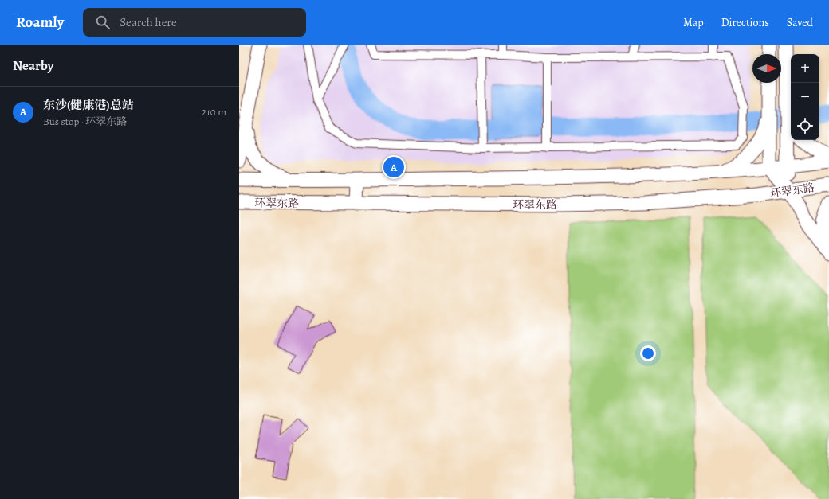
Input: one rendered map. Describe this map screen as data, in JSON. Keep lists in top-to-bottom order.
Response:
{
  "streets": {
    "street": ["环翠东路"]
  },
  "north": "right",
  "page": {
    "header": "Roamly",
    "search": "Search here",
    "nav": ["Map", "Directions", "Saved"],
    "heading": "Nearby",
    "map_buttons": ["+", "−"],
    "list": [
      {
        "mark": "A",
        "name": "东沙(健康港)总站",
        "note": "Bus stop · 环翠东路",
        "value": "210 m"
      }
    ],
    "pins": "A"
  }
}
